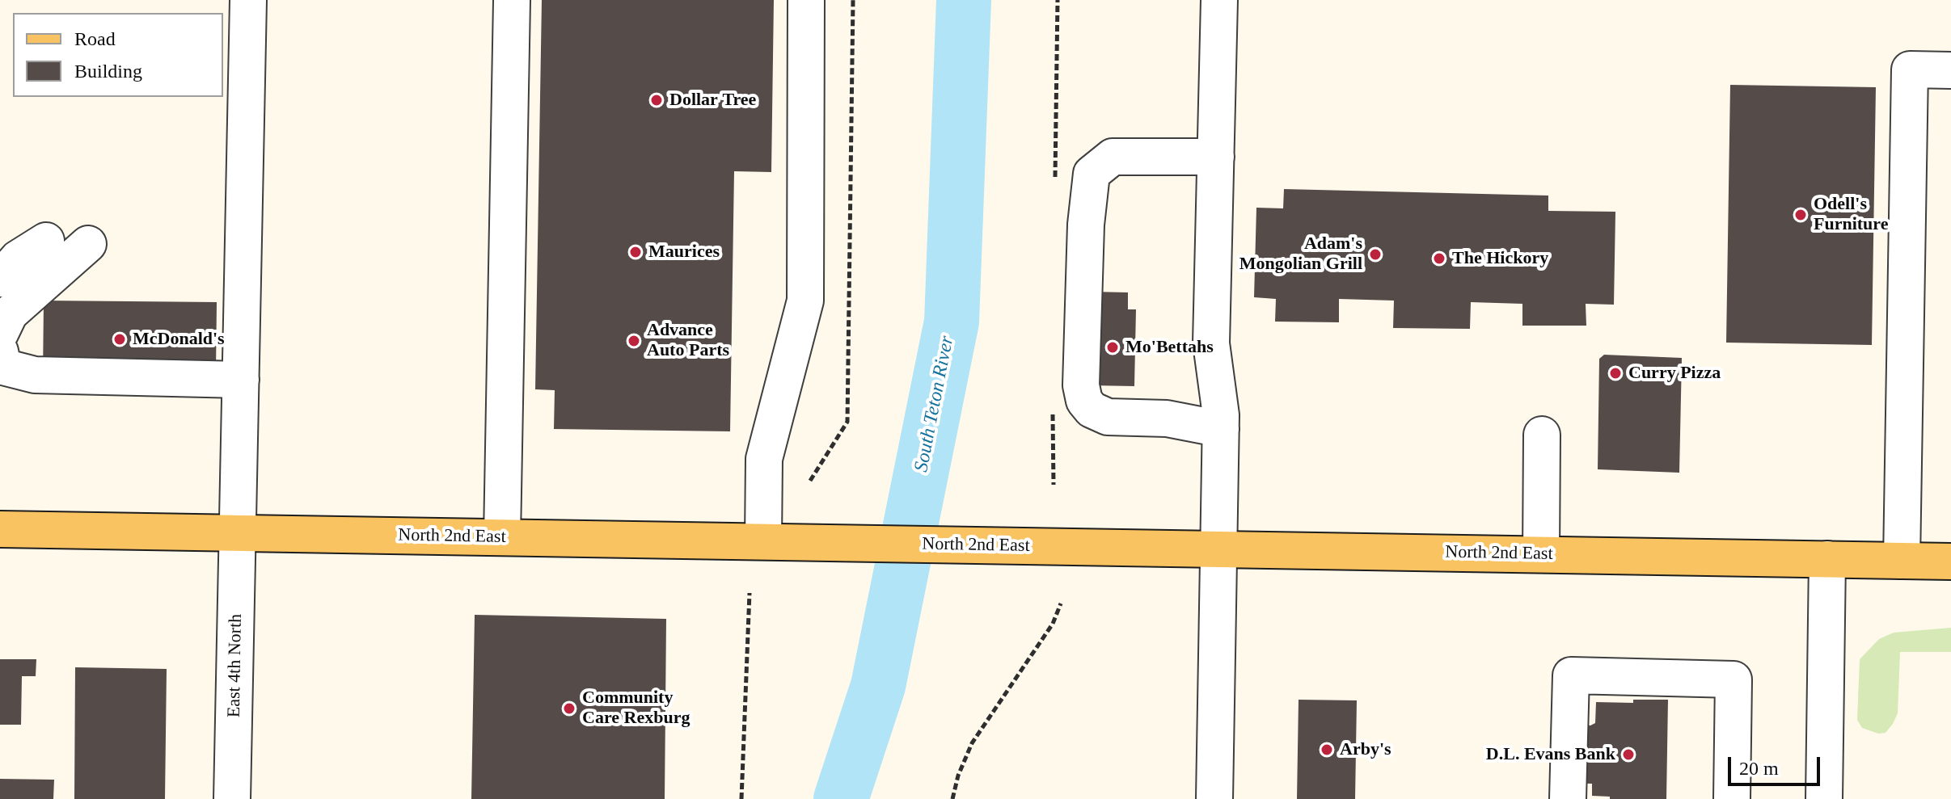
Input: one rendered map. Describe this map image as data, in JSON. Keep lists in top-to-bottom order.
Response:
{
  "streets": {
    "main road": ["North 2nd East"],
    "street": ["East 4th North"]
  },
  "crossings": [
    ["North 2nd East", "East 4th North"]
  ],
  "water": ["South Teton River"],
  "places": [
    "Dollar Tree",
    "Odell's Furniture",
    "Maurices",
    "Adam's Mongolian Grill",
    "The Hickory",
    "McDonald's",
    "Advance Auto Parts",
    "Mo'Bettahs",
    "Curry Pizza",
    "Community Care Rexburg",
    "Arby's",
    "D.L. Evans Bank"
  ],
  "legend": ["Road", "Building"],
  "scale_bar": "20 m"
}
